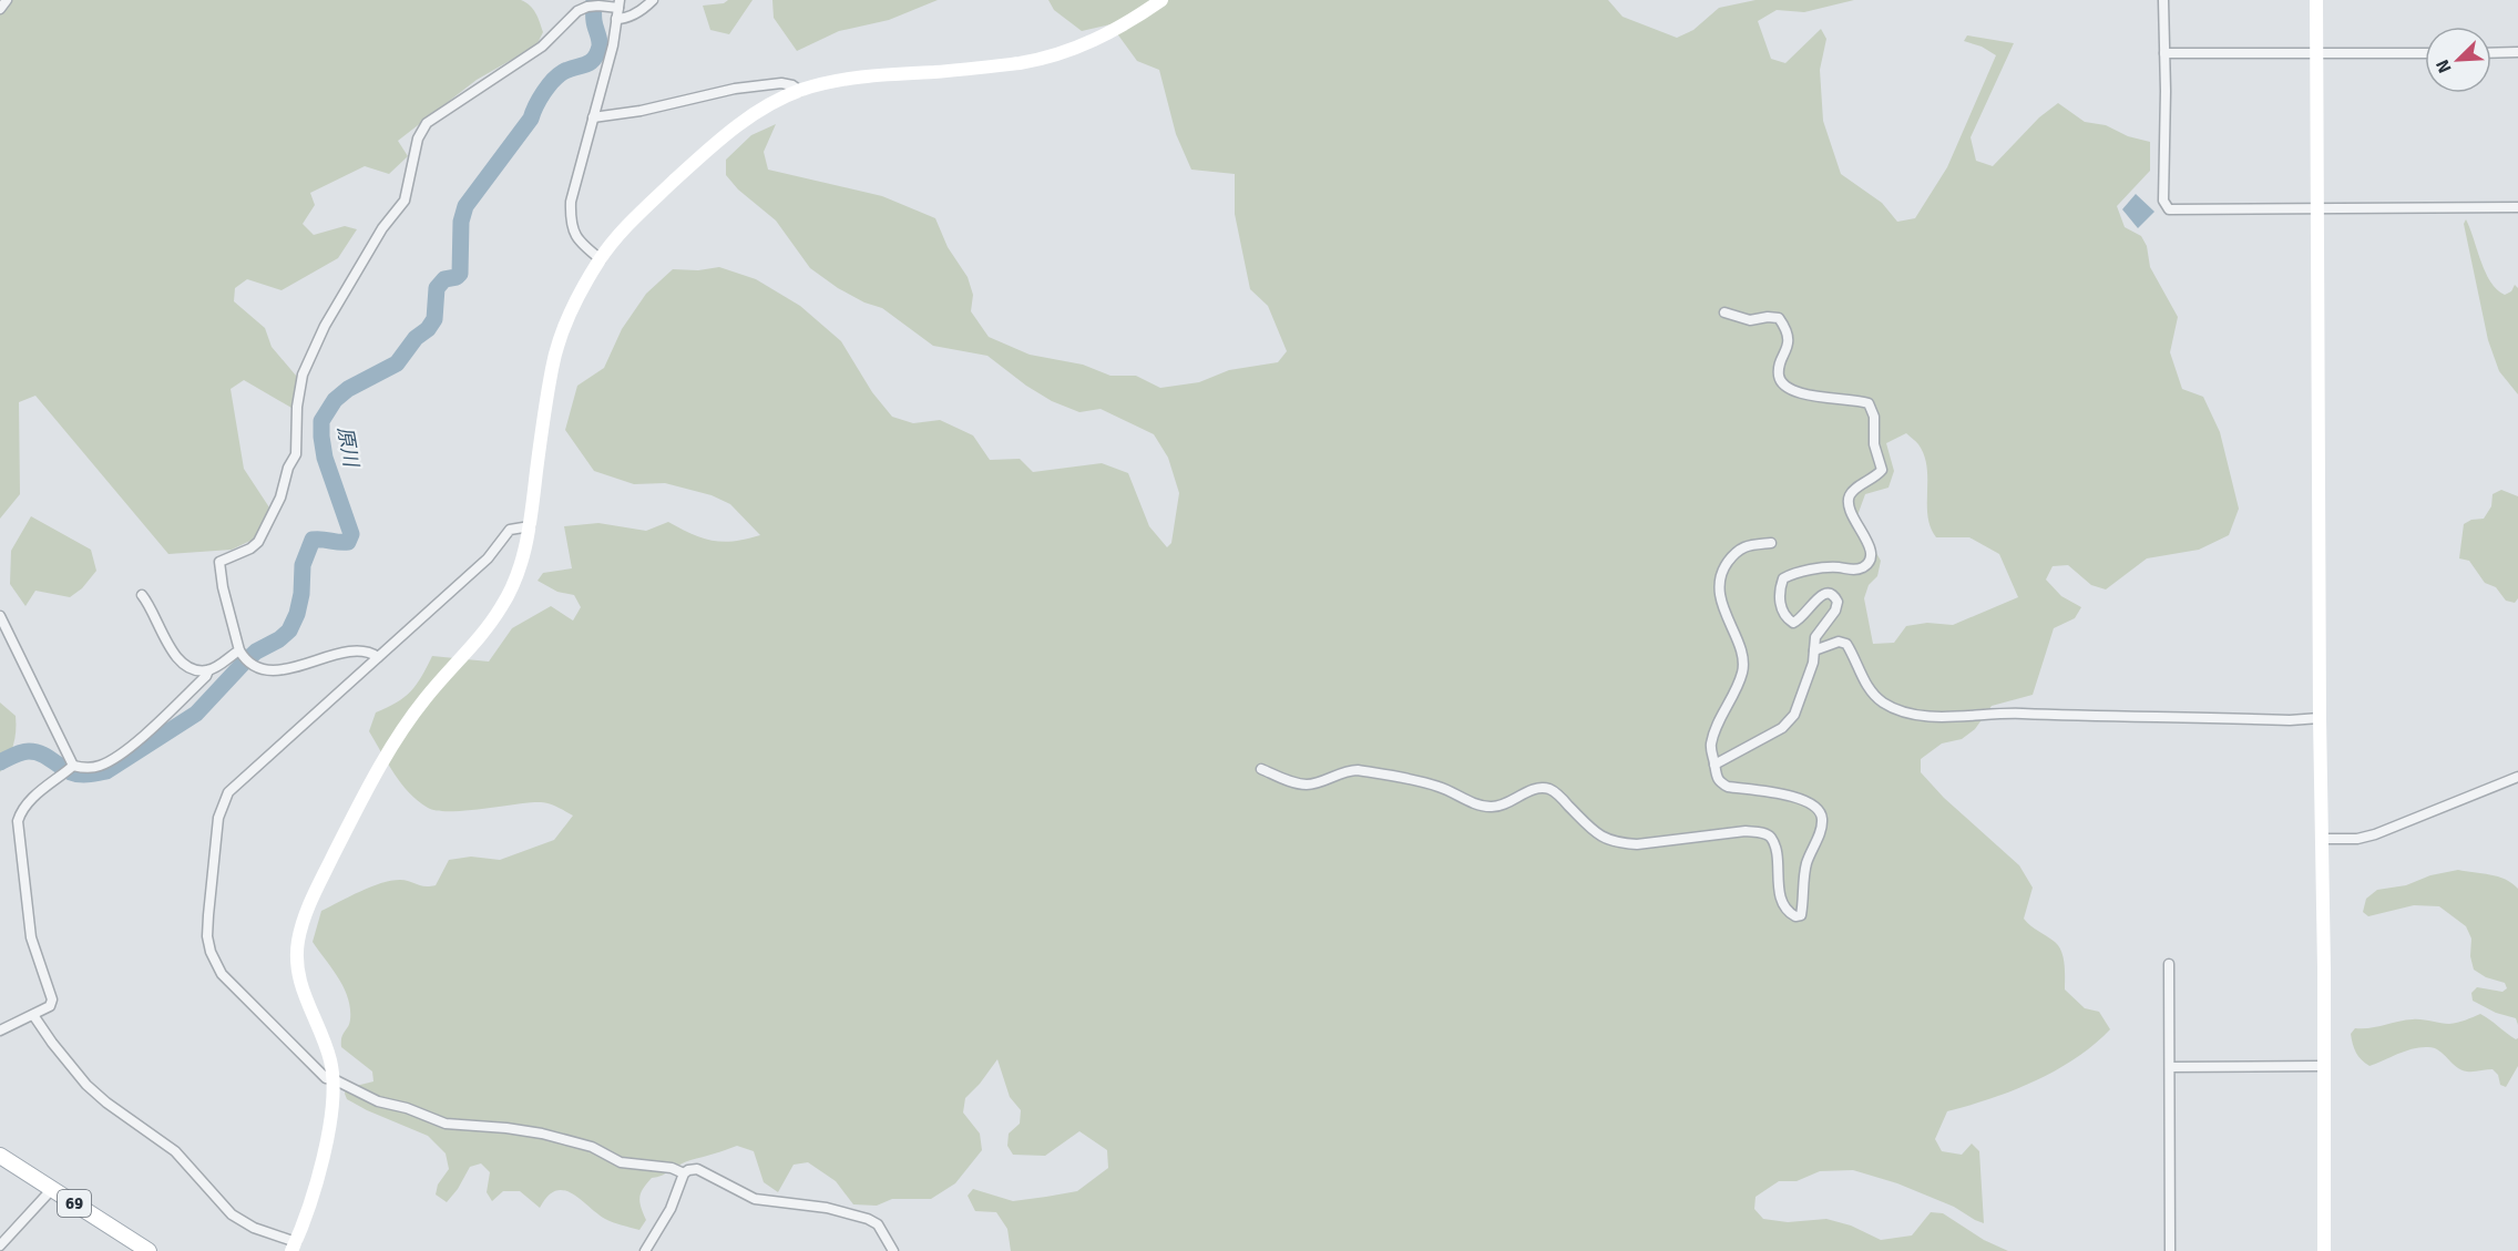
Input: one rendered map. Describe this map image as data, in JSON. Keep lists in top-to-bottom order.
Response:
{
  "streets": {
    "main road": ["69"]
  },
  "water": ["原川"],
  "north": "bottom left"
}
